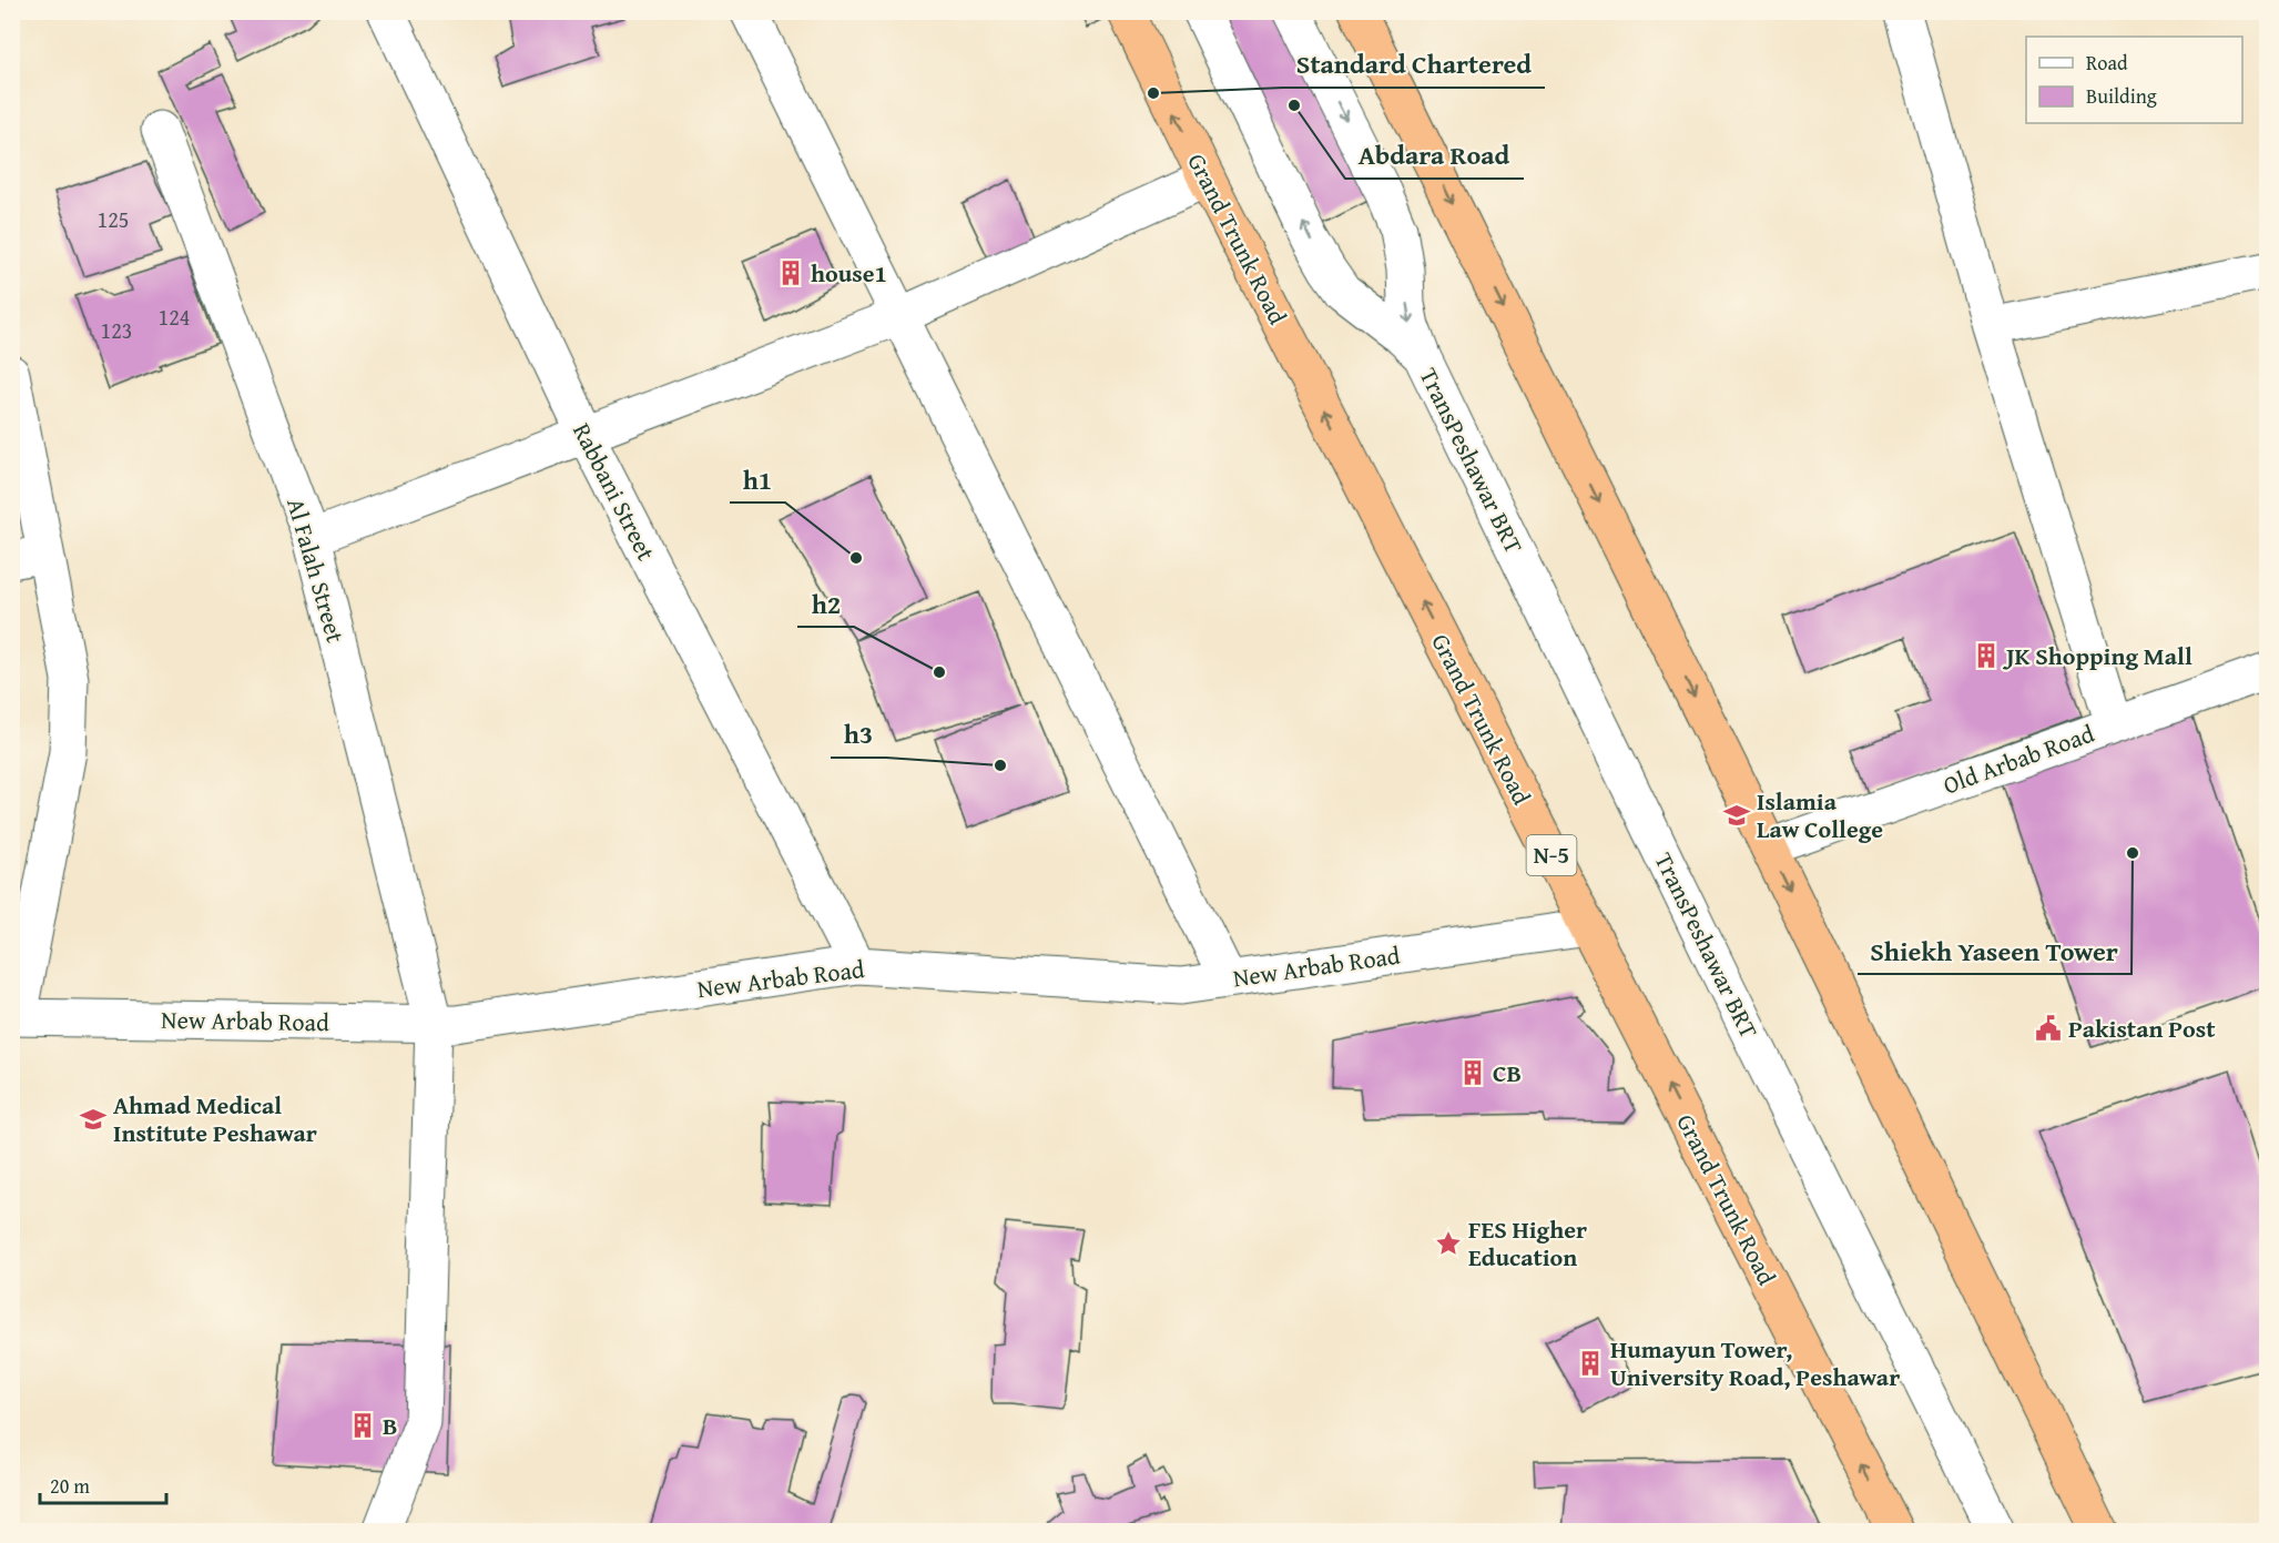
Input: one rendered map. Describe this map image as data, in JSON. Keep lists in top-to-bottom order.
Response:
{
  "streets": {
    "highway": ["Grand Trunk Road", "N-5"],
    "street": [
      "TransPeshawar BRT",
      "Rabbani Street",
      "Al Falah Street",
      "Old Arbab Road",
      "New Arbab Road"
    ]
  },
  "crossings": [
    ["Grand Trunk Road", "New Arbab Road"],
    ["Rabbani Street", "New Arbab Road"],
    ["Al Falah Street", "New Arbab Road"]
  ],
  "places": {
    "other": [
      "Standard Chartered",
      "Abdara Road",
      "h1",
      "h2",
      "h3",
      "Shiekh Yaseen Tower"
    ],
    "building": [
      "house1",
      "JK Shopping Mall",
      "CB",
      "Humayun Tower, University Road, Peshawar",
      "B"
    ],
    "school or university": ["Islamia Law College", "Ahmad Medical Institute Peshawar"],
    "public building": ["Pakistan Post"],
    "place": ["FES Higher Education"]
  },
  "house_numbers": ["125", "124", "123"],
  "legend": ["Road", "Building"],
  "scale_bar": "20 m"
}
